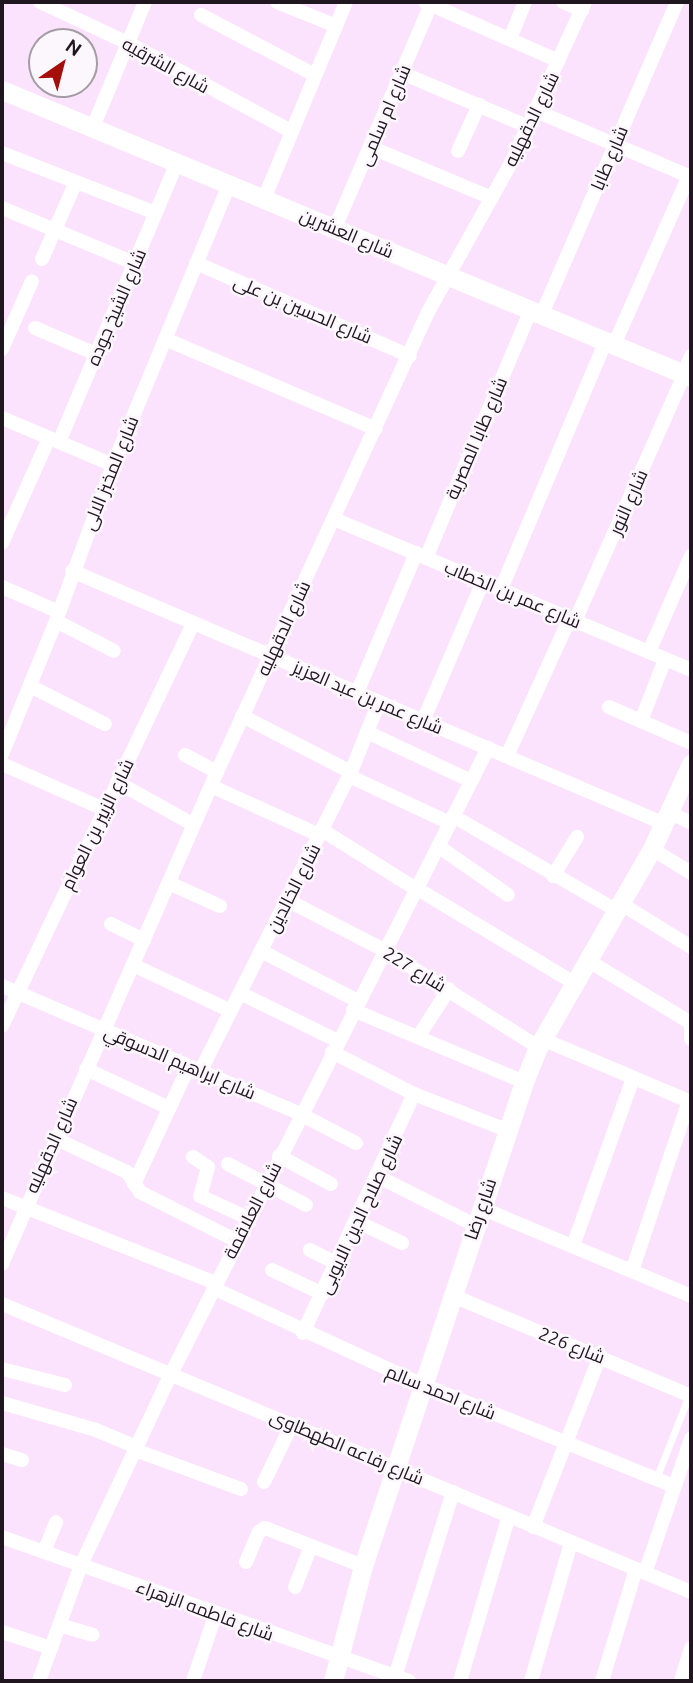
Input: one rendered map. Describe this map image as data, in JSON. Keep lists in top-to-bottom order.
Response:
{
  "streets": {
    "street": [
      "شارع الشرقيه",
      "شارع ام سلمى",
      "شارع الدقهليه",
      "شارع طابا",
      "شارع العشرين",
      "شارع الشيخ جوده",
      "شارع الحسين بن على",
      "شارع طابا المصرية",
      "شارع المخبز الالى",
      "شارع النور",
      "شارع عمر بن الخطاب",
      "شارع عمر بن عبد العزيز",
      "شارع الزبير بن العوام",
      "شارع الخالدين",
      "شارع 227",
      "شارع ابراهيم الدسوقي",
      "شارع رضا",
      "شارع العلاقمة",
      "شارع صلاح الدين الايوبى",
      "شارع 226",
      "شارع احمد سالم",
      "شارع رفاعه الطهطاوى",
      "شارع فاطمه الزهراء"
    ]
  },
  "crossings": [
    ["شارع ام سلمى", "شارع العشرين"],
    ["شارع الدقهليه", "شارع العشرين"],
    ["شارع الدقهليه", "شارع الحسين بن على"],
    ["شارع الدقهليه", "شارع عمر بن الخطاب"],
    ["شارع الدقهليه", "شارع عمر بن عبد العزيز"],
    ["شارع الدقهليه", "شارع ابراهيم الدسوقي"],
    ["شارع الدقهليه", "شارع احمد سالم"],
    ["شارع طابا", "شارع العشرين"],
    ["شارع طابا", "شارع طابا المصرية"],
    ["شارع العشرين", "شارع الشيخ جوده"],
    ["شارع العشرين", "شارع طابا المصرية"],
    ["شارع العشرين", "شارع المخبز الالى"],
    ["شارع العشرين", "شارع النور"],
    ["شارع الحسين بن على", "شارع المخبز الالى"],
    ["شارع طابا المصرية", "شارع عمر بن الخطاب"],
    ["شارع المخبز الالى", "شارع عمر بن عبد العزيز"],
    ["شارع النور", "شارع عمر بن الخطاب"],
    ["شارع النور", "شارع عمر بن عبد العزيز"],
    ["شارع عمر بن عبد العزيز", "شارع الزبير بن العوام"],
    ["شارع عمر بن عبد العزيز", "شارع الخالدين"],
    ["شارع عمر بن عبد العزيز", "شارع رضا"],
    ["شارع عمر بن عبد العزيز", "شارع العلاقمة"],
    ["شارع الزبير بن العوام", "شارع ابراهيم الدسوقي"],
    ["شارع الخالدين", "شارع 227"],
    ["شارع الخالدين", "شارع ابراهيم الدسوقي"],
    ["شارع 227", "شارع رضا"],
    ["شارع 227", "شارع العلاقمة"],
    ["شارع ابراهيم الدسوقي", "شارع العلاقمة"],
    ["شارع رضا", "شارع 226"],
    ["شارع رضا", "شارع احمد سالم"],
    ["شارع رضا", "شارع رفاعه الطهطاوى"],
    ["شارع رضا", "شارع فاطمه الزهراء"],
    ["شارع العلاقمة", "شارع احمد سالم"],
    ["شارع العلاقمة", "شارع رفاعه الطهطاوى"],
    ["شارع العلاقمة", "شارع فاطمه الزهراء"],
    ["شارع صلاح الدين الايوبى", "شارع احمد سالم"]
  ],
  "north": "top right"
}
